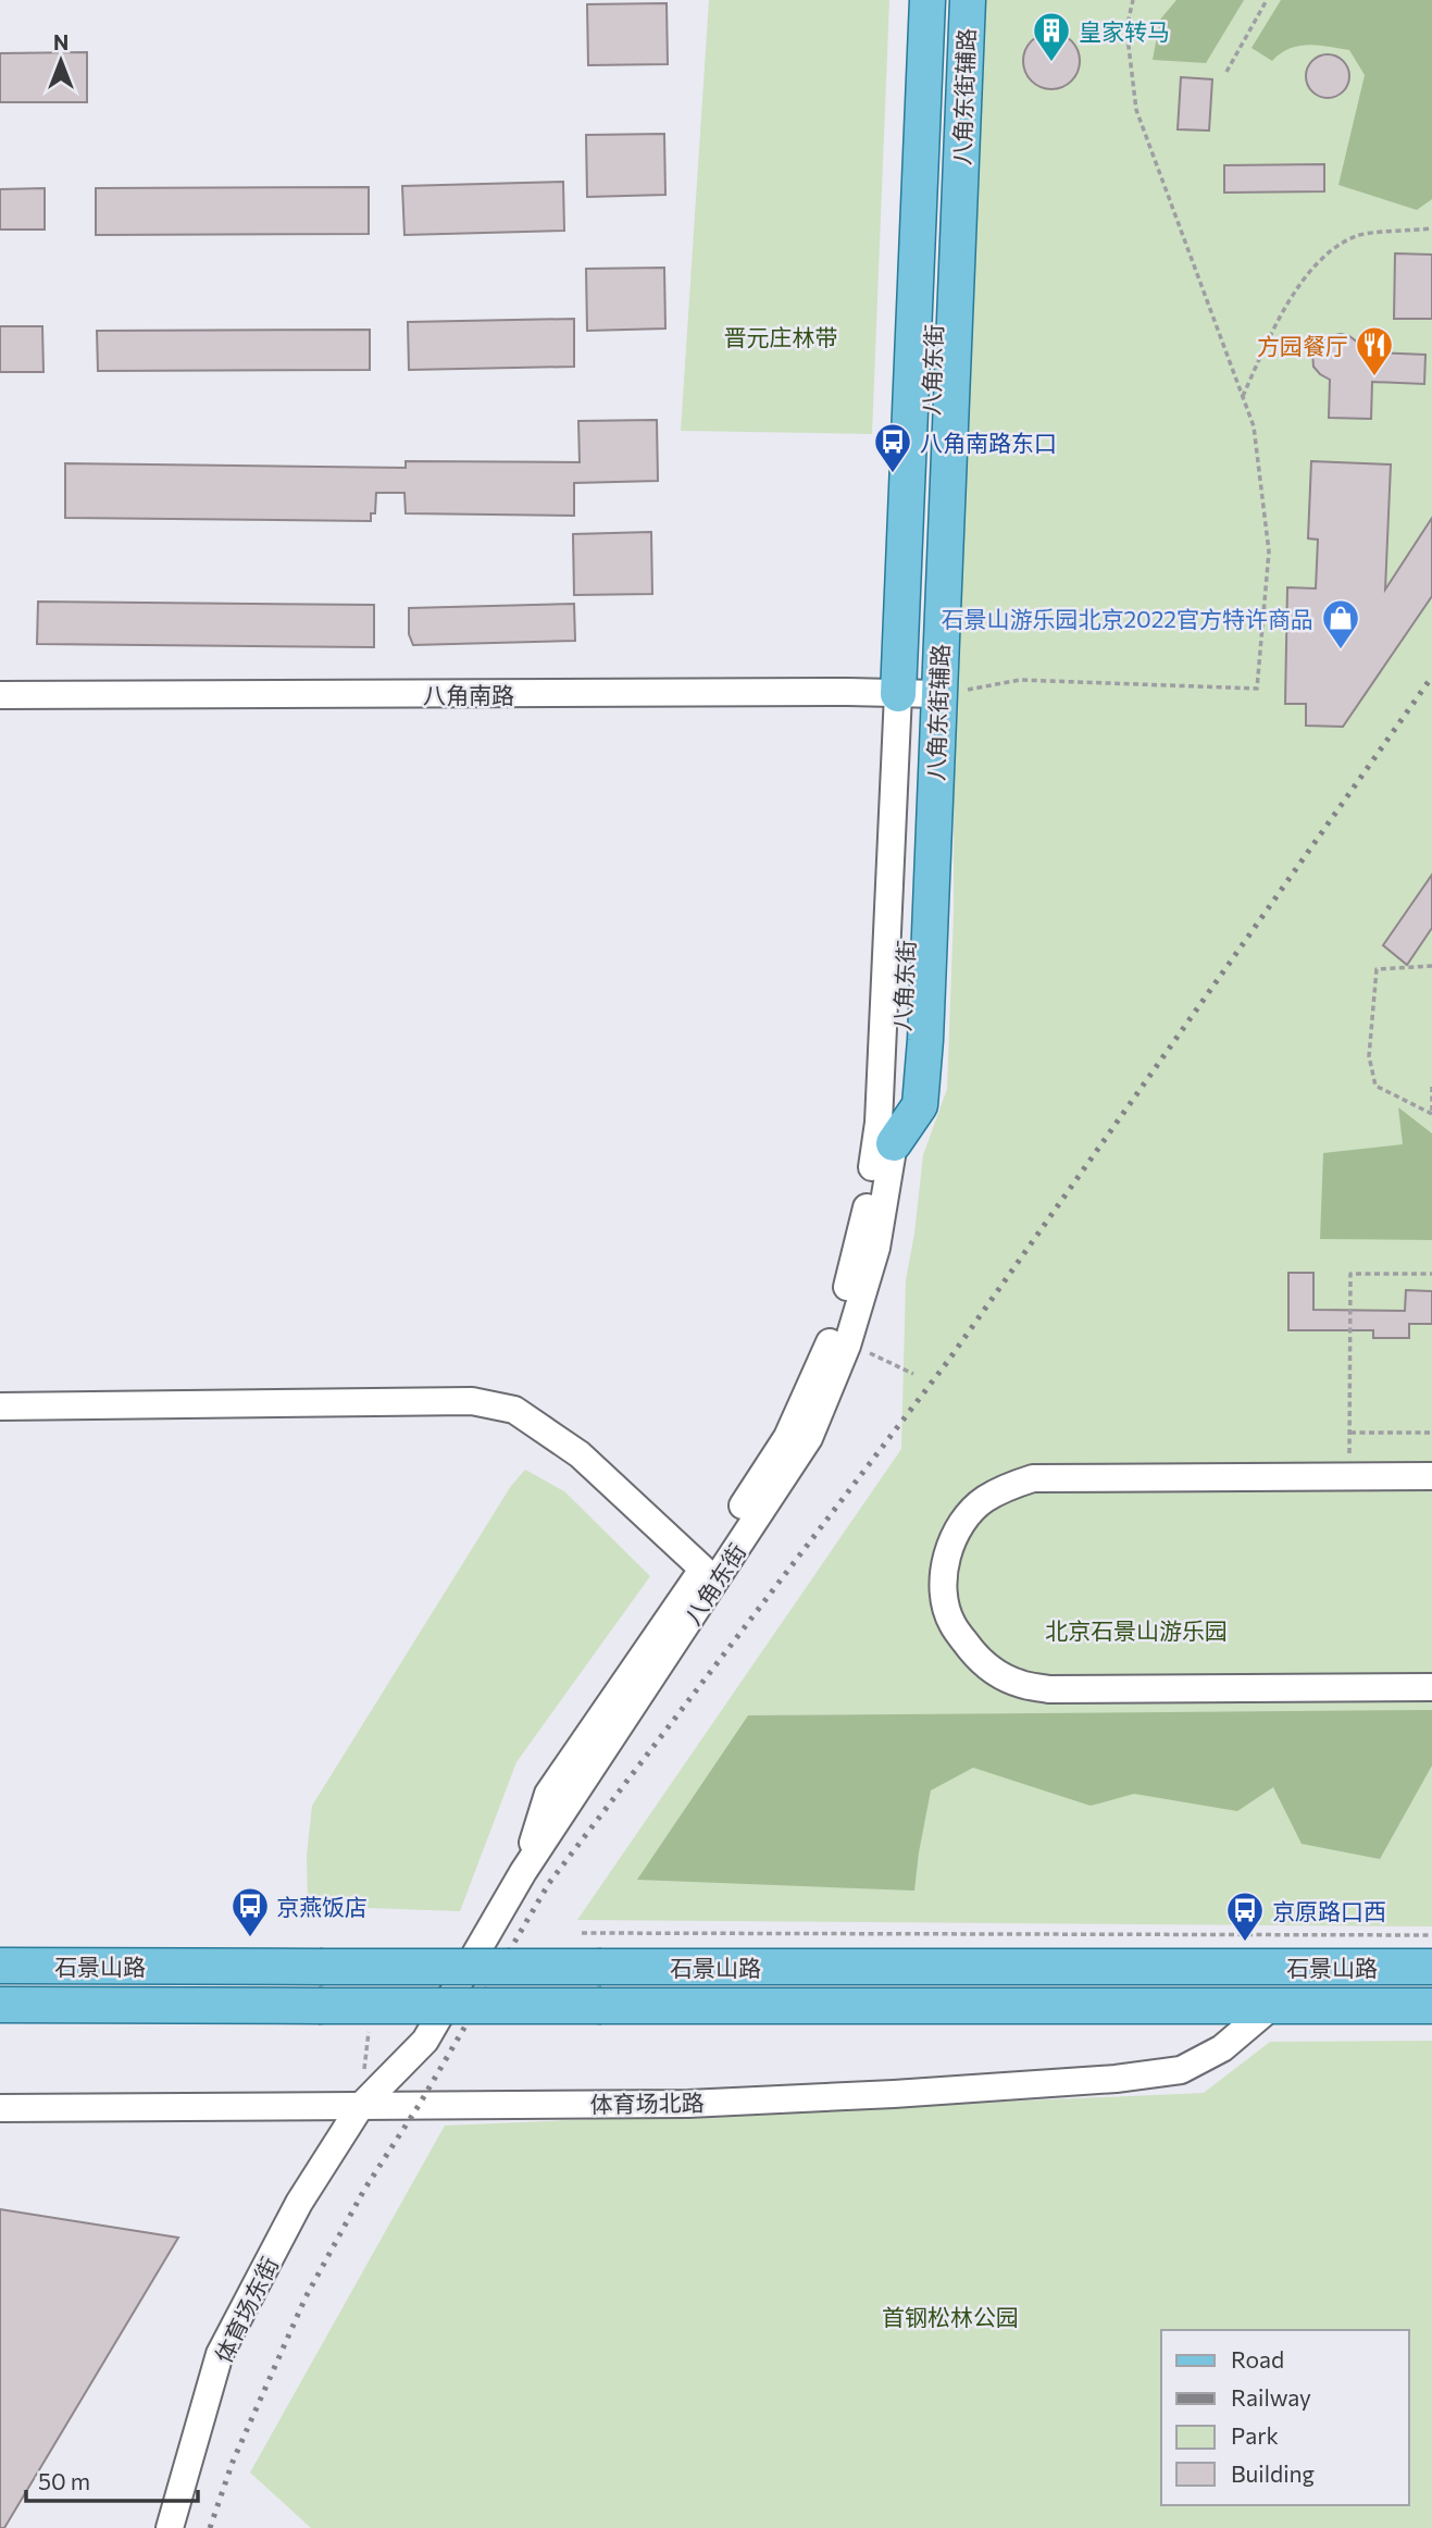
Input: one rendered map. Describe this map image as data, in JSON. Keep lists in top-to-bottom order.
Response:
{
  "streets": {
    "main road": ["八角东街辅路", "八角东街", "石景山路"],
    "street": ["八角南路", "体育场北路", "体育场东街"]
  },
  "crossings": [
    ["八角东街辅路", "八角东街"],
    ["八角东街辅路", "八角南路"],
    ["八角东街", "八角南路"],
    ["八角东街", "体育场北路"],
    ["八角东街", "体育场东街"],
    ["石景山路", "体育场北路"],
    ["体育场北路", "体育场东街"]
  ],
  "parks": ["晋元庄林带", "北京石景山游乐园", "首钢松林公园"],
  "places": {
    "building": ["皇家转马"],
    "restaurant": ["方园餐厅"],
    "bus stop": ["八角南路东口", "京燕饭店", "京原路口西"],
    "shop": ["石景山游乐园北京2022官方特许商品"]
  },
  "legend": [
    "Road",
    "Railway",
    "Park",
    "Building"
  ],
  "scale_bar": "50 m",
  "north": "top"
}
